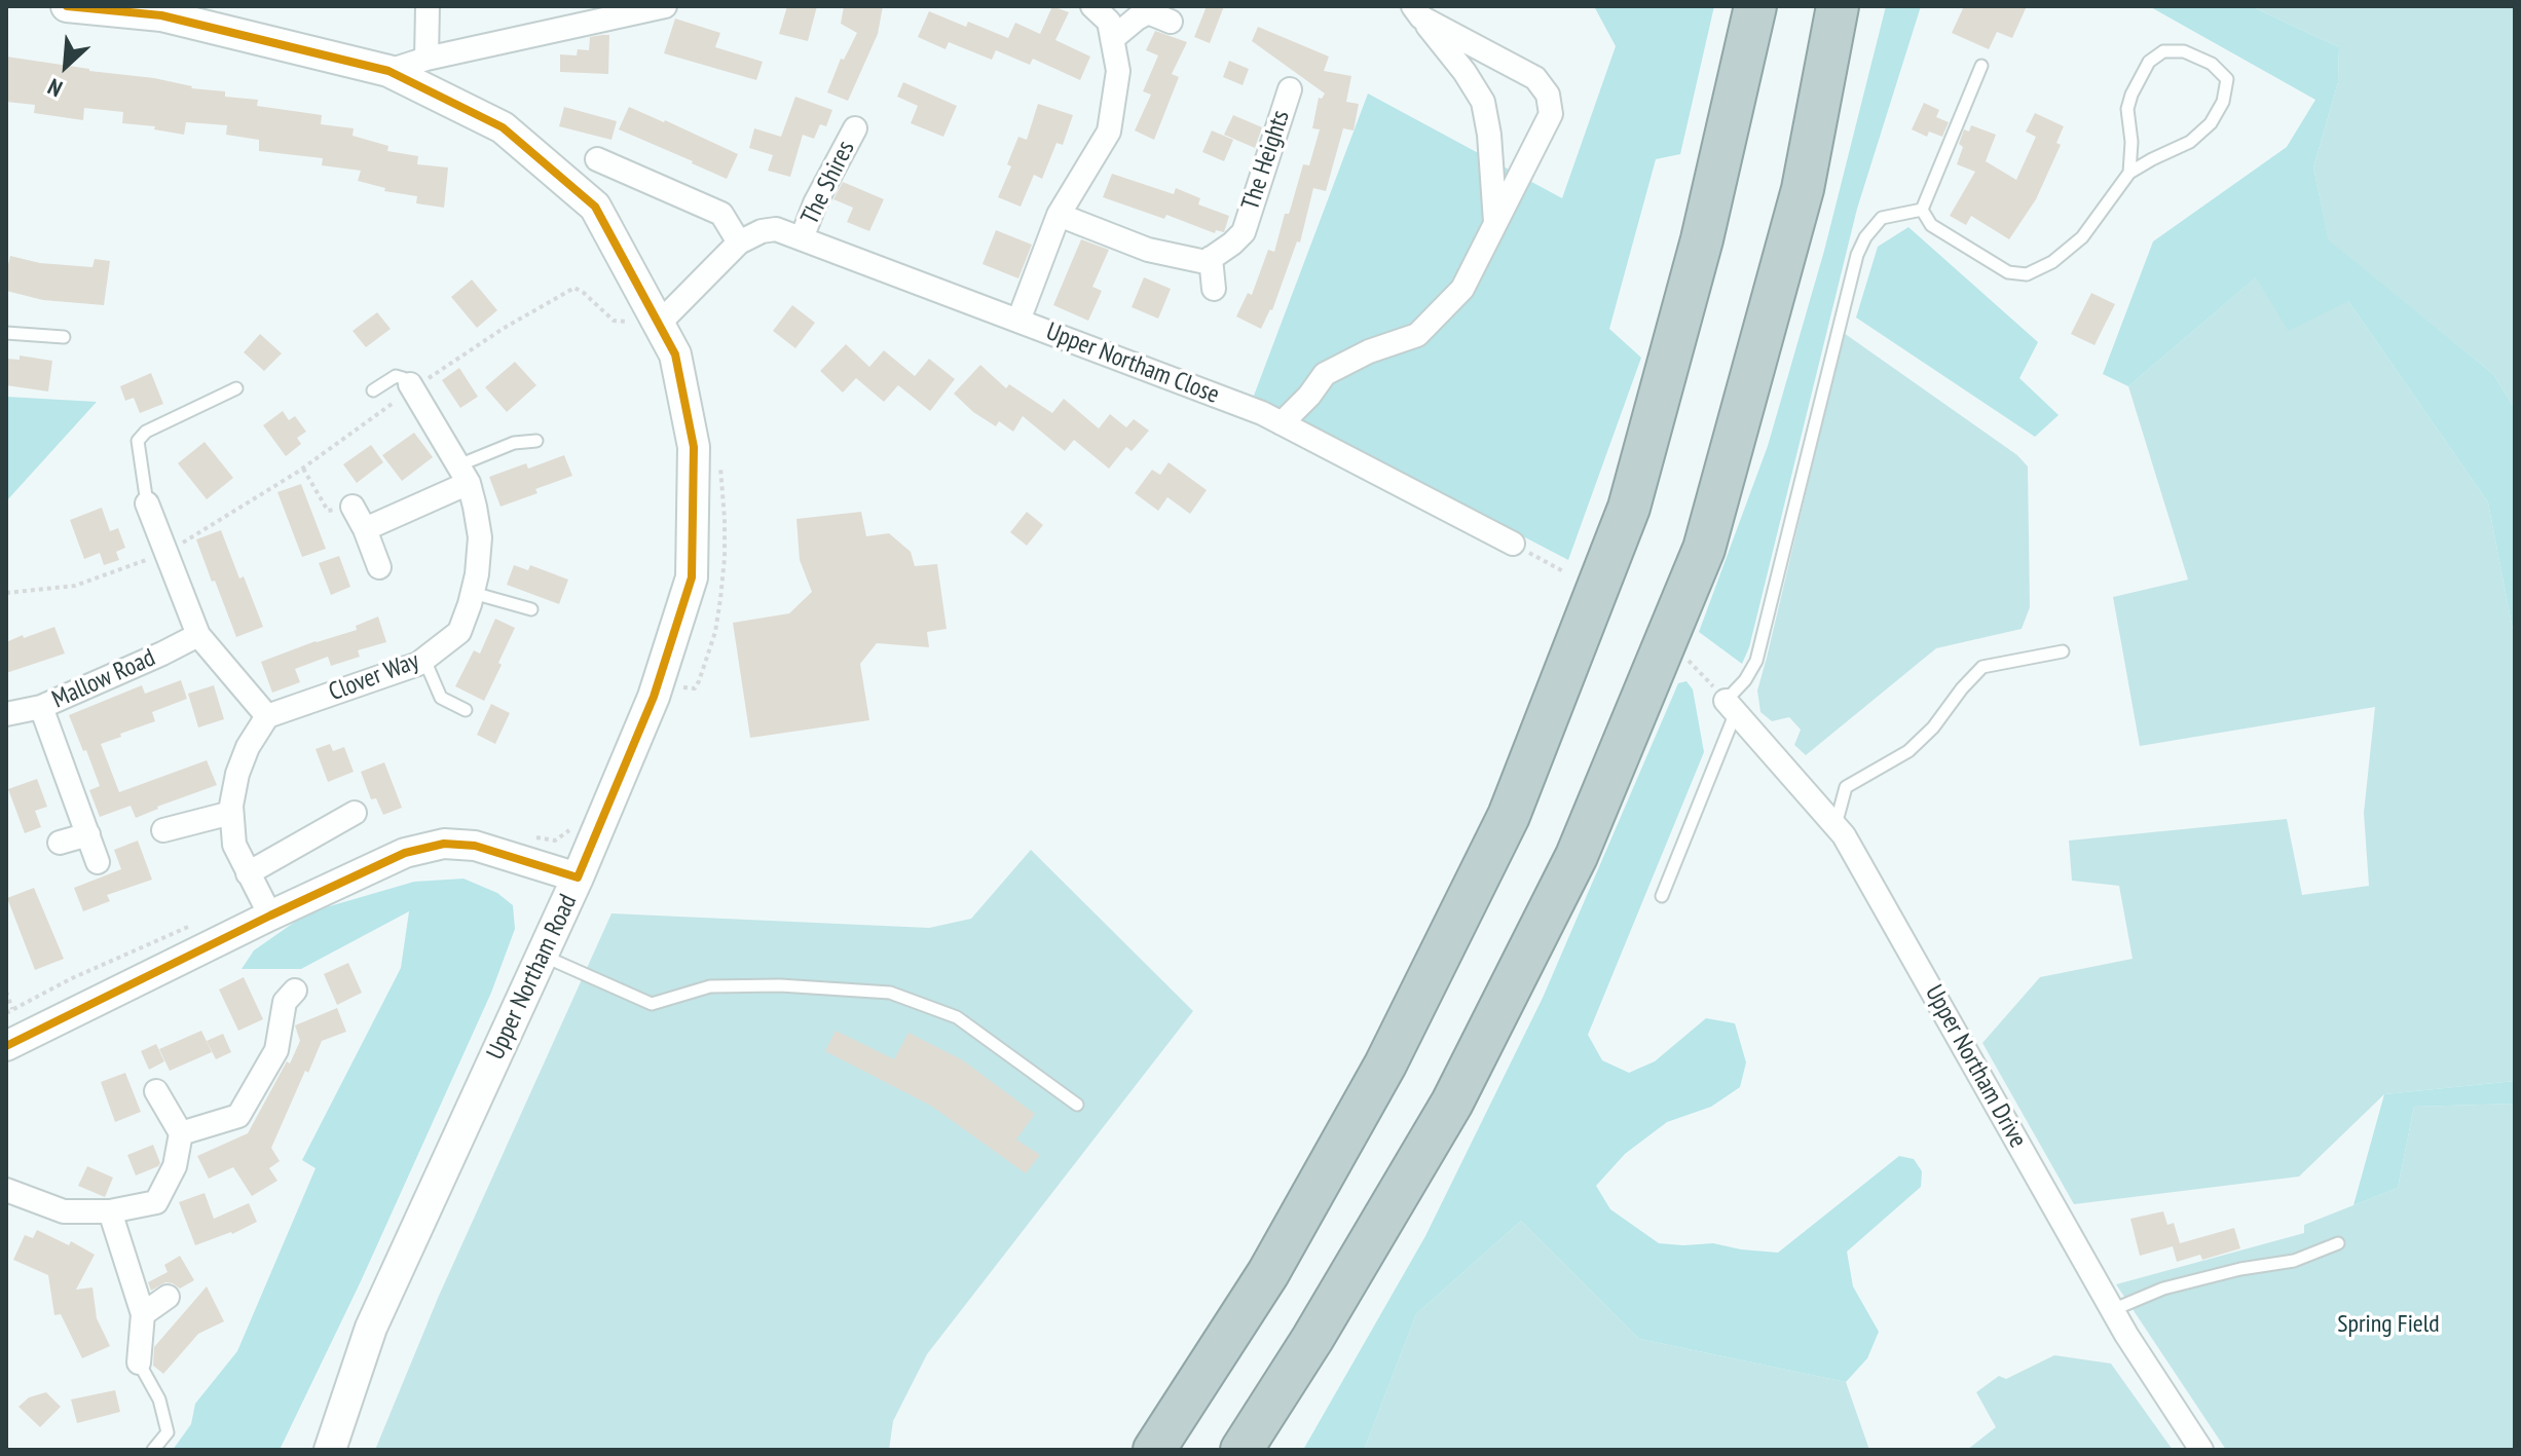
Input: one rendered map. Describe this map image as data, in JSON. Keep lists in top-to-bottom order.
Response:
{
  "streets": {
    "main road": ["Upper Northam Road"],
    "street": [
      "The Heights",
      "The Shires",
      "Upper Northam Close",
      "Clover Way",
      "Mallow Road",
      "Upper Northam Drive"
    ]
  },
  "crossings": [
    ["The Shires", "Upper Northam Close"],
    ["Upper Northam Close", "Upper Northam Road"]
  ],
  "parks": ["Spring Field"],
  "north": "bottom left"
}
